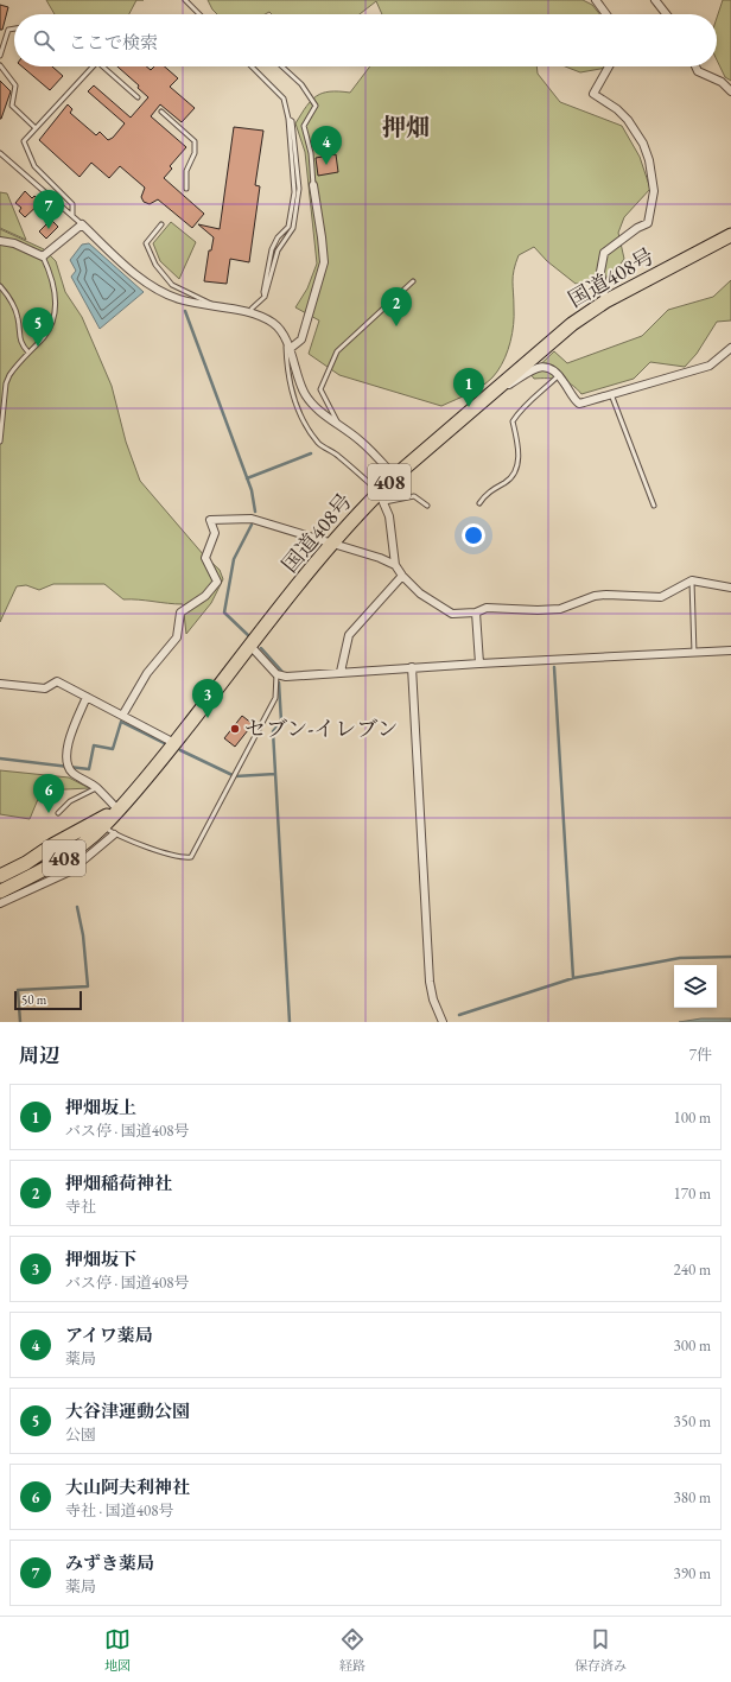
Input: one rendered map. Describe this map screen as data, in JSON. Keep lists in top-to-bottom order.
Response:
{
  "streets": {
    "highway": ["国道408号", "408"]
  },
  "districts": ["押畑"],
  "places": ["セブン-イレブン"],
  "scale_bar": "50 m",
  "page": {
    "search": "ここで検索",
    "pins": [
      "4",
      "7",
      "2",
      "5",
      "1",
      "3",
      "6"
    ],
    "scale": "50 m",
    "heading": ["周辺", "7件"],
    "list": [
      {
        "mark": "1",
        "name": "押畑坂上",
        "note": "バス停 · 国道408号",
        "value": "100 m"
      },
      {
        "mark": "2",
        "name": "押畑稲荷神社",
        "note": "寺社",
        "value": "170 m"
      },
      {
        "mark": "3",
        "name": "押畑坂下",
        "note": "バス停 · 国道408号",
        "value": "240 m"
      },
      {
        "mark": "4",
        "name": "アイワ薬局",
        "note": "薬局",
        "value": "300 m"
      },
      {
        "mark": "5",
        "name": "大谷津運動公園",
        "note": "公園",
        "value": "350 m"
      },
      {
        "mark": "6",
        "name": "大山阿夫利神社",
        "note": "寺社 · 国道408号",
        "value": "380 m"
      },
      {
        "mark": "7",
        "name": "みずき薬局",
        "note": "薬局",
        "value": "390 m"
      }
    ],
    "nav": ["地図", "経路", "保存済み"]
  }
}
